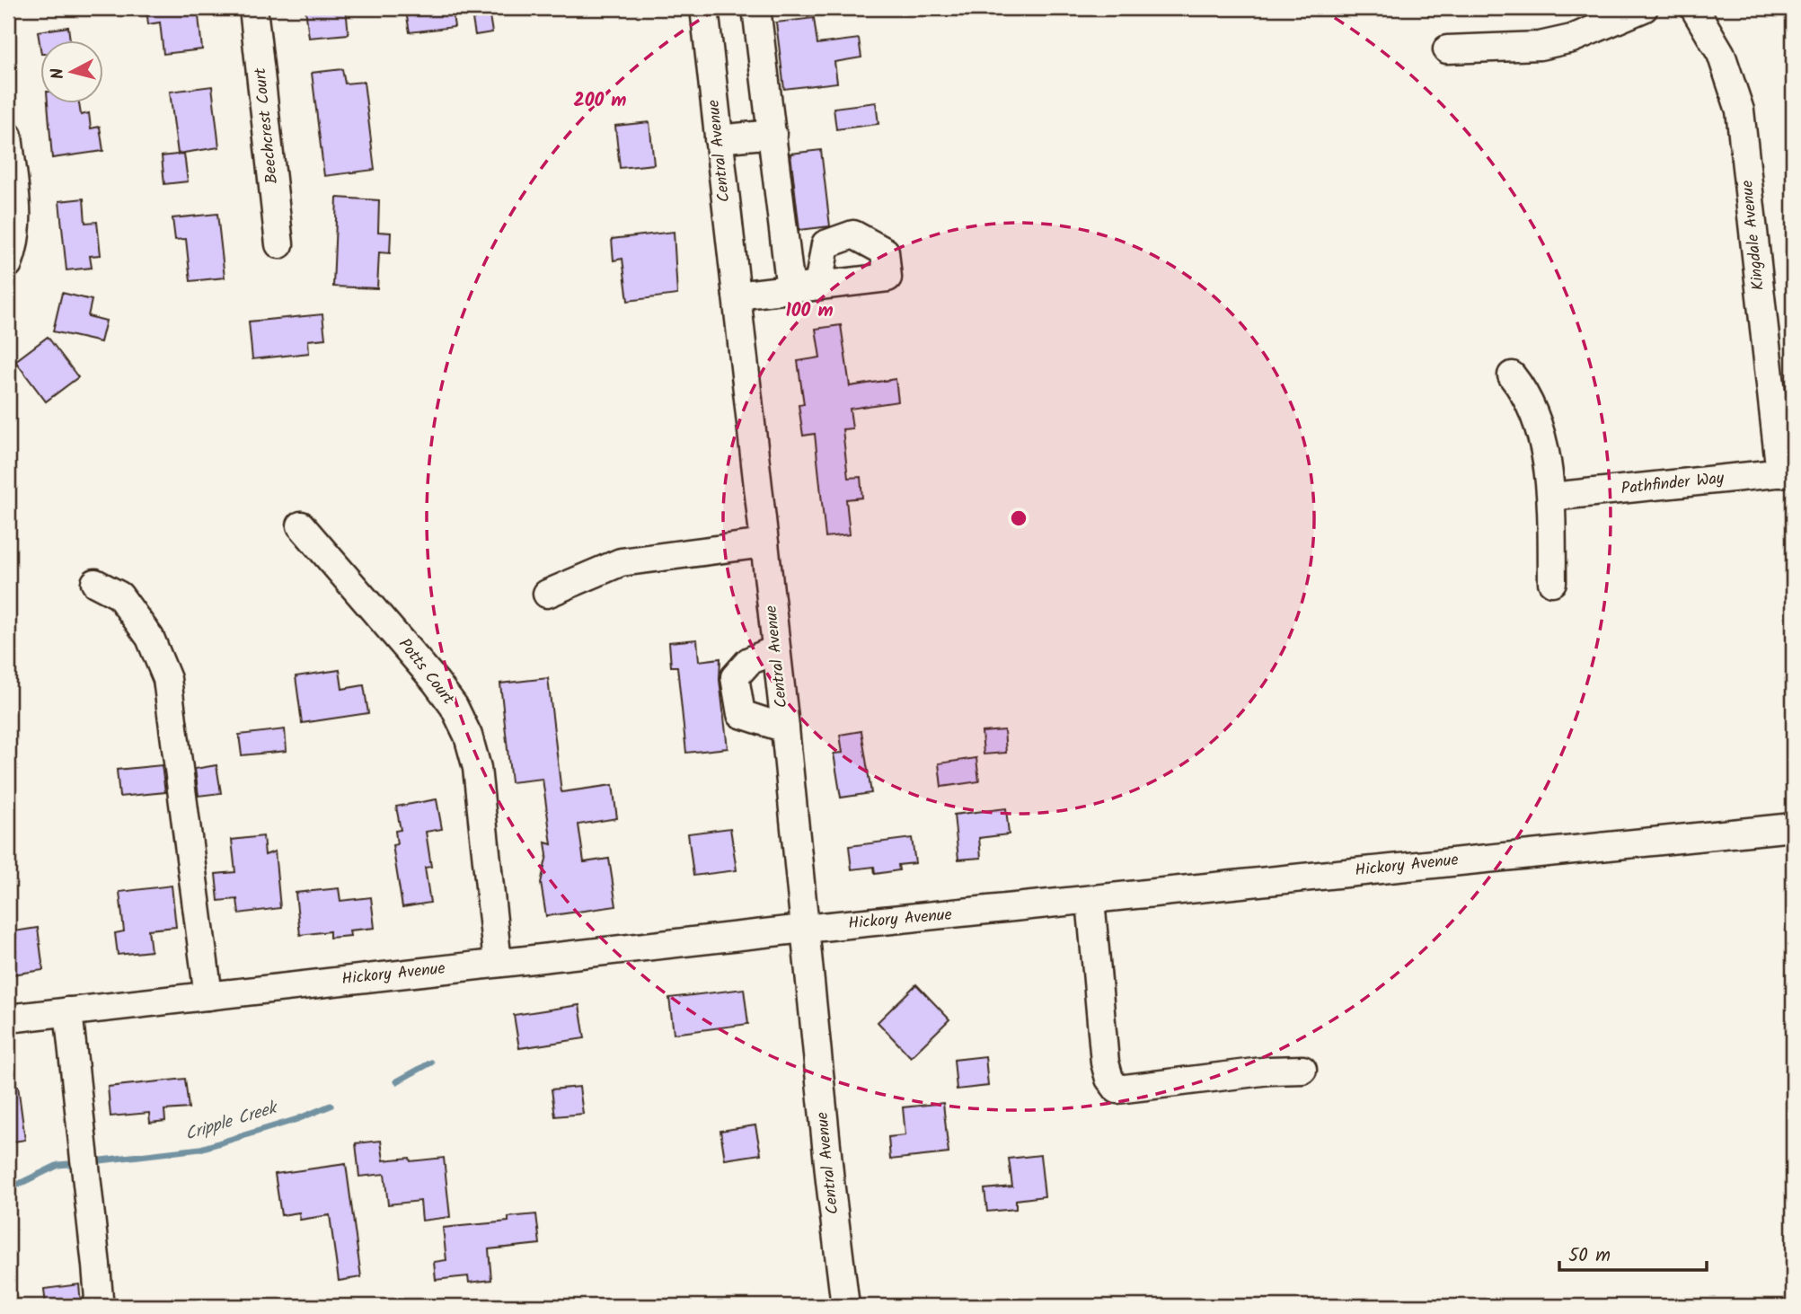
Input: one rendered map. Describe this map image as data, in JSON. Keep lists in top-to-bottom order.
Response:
{
  "streets": {
    "street": [
      "Beechcrest Court",
      "Central Avenue",
      "Kingdale Avenue",
      "Pathfinder Way",
      "Potts Court",
      "Hickory Avenue"
    ]
  },
  "crossings": [
    ["Central Avenue", "Hickory Avenue"],
    ["Kingdale Avenue", "Pathfinder Way"],
    ["Potts Court", "Hickory Avenue"]
  ],
  "water": ["Cripple Creek"],
  "scale_bar": "50 m",
  "north": "left",
  "rings": ["200 m", "100 m"]
}
